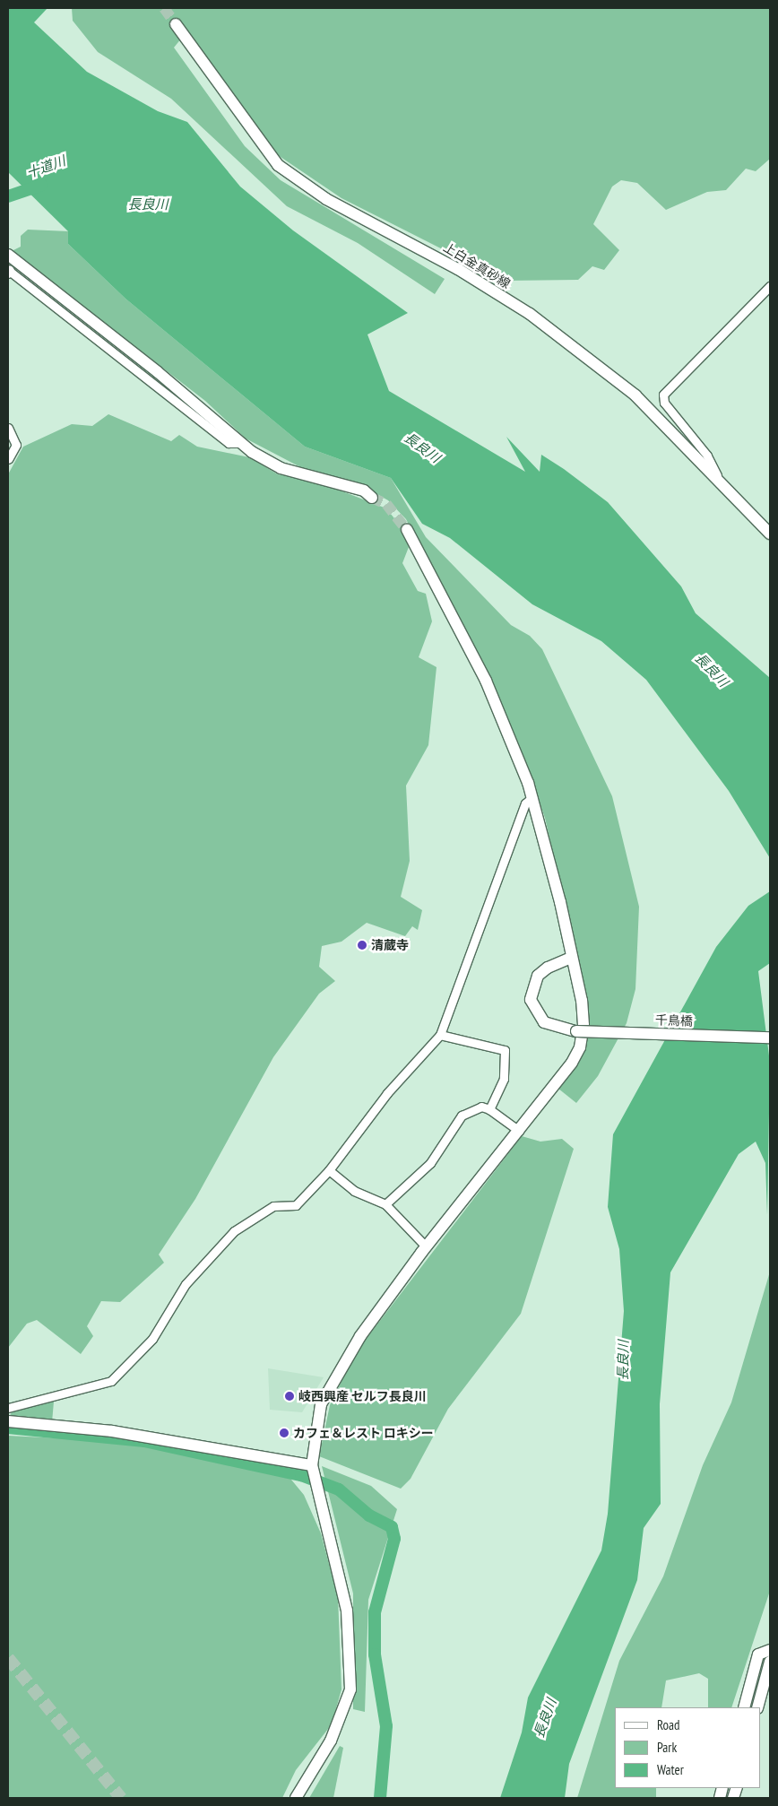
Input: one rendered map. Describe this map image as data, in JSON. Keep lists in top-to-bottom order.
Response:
{
  "streets": {
    "street": ["上白金真砂線", "千鳥橋"]
  },
  "water": ["十道川", "長良川"],
  "places": ["清蔵寺", "岐西興産 セルフ長良川", "カフェ＆レスト ロキシー"],
  "legend": ["Road", "Park", "Water"]
}
